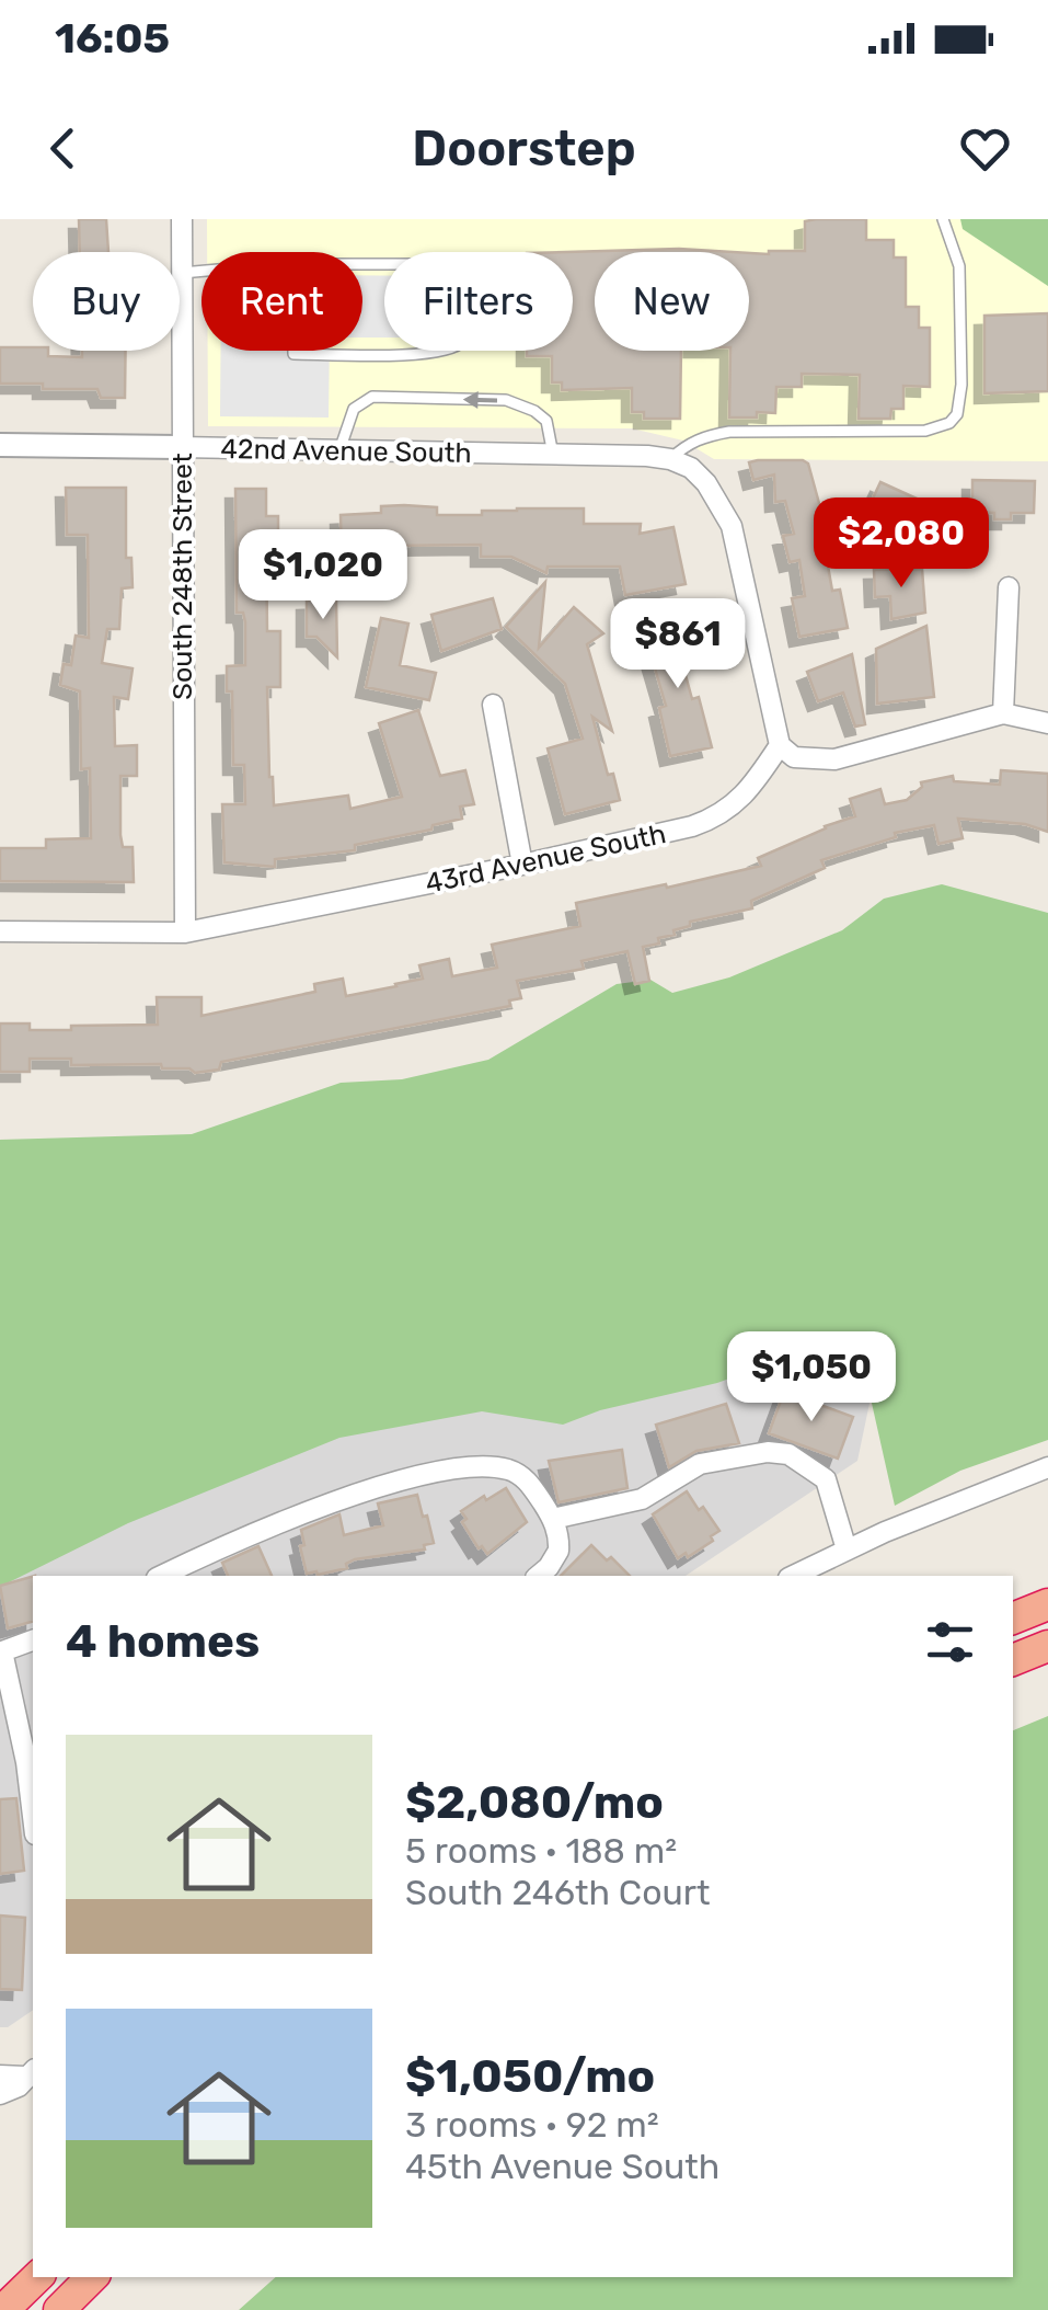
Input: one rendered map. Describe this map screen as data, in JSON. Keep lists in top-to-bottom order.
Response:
{
  "streets": {
    "street": ["42nd Avenue South", "South 248th Street", "43rd Avenue South"]
  },
  "crossings": [
    ["42nd Avenue South", "South 248th Street"],
    ["42nd Avenue South", "43rd Avenue South"],
    ["South 248th Street", "43rd Avenue South"]
  ],
  "page": {
    "status": "16:05",
    "header": "Doorstep",
    "chip": [
      "Buy",
      "Rent",
      "Filters",
      "New"
    ],
    "price": [
      "$2,080",
      "$1,020",
      "$861",
      "$1,050"
    ],
    "heading": "4 homes",
    "list": [
      {
        "name": "$2,080/mo",
        "note": "5 rooms · 188 m² · South 246th Court"
      },
      {
        "name": "$1,050/mo",
        "note": "3 rooms · 92 m² · 45th Avenue South"
      }
    ]
  }
}
